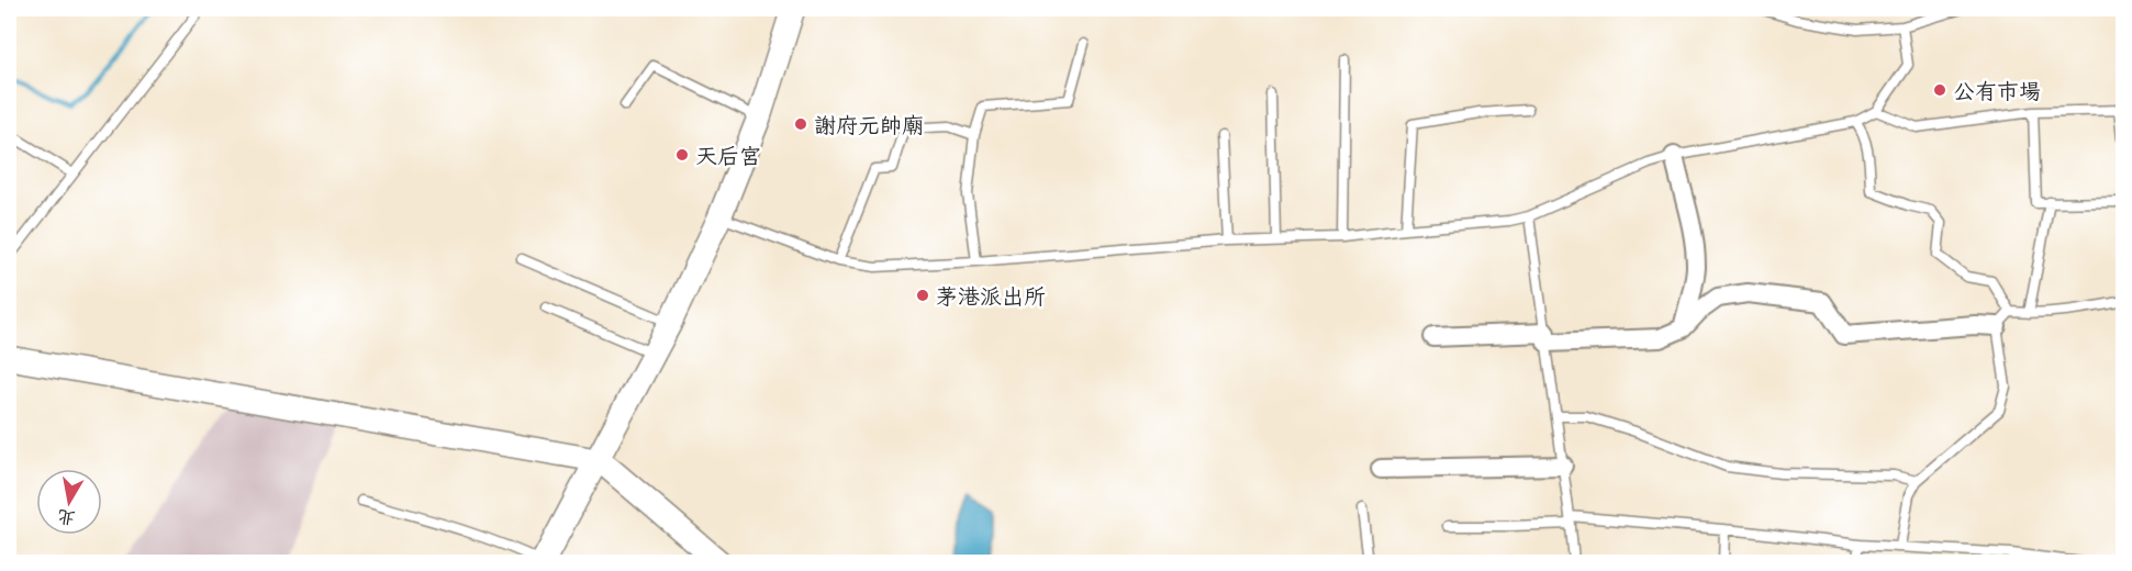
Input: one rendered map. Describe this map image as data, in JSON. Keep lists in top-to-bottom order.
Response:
{
  "places": [
    "公有市場",
    "謝府元帥廟",
    "天后宮",
    "茅港派出所"
  ],
  "north": "bottom"
}
